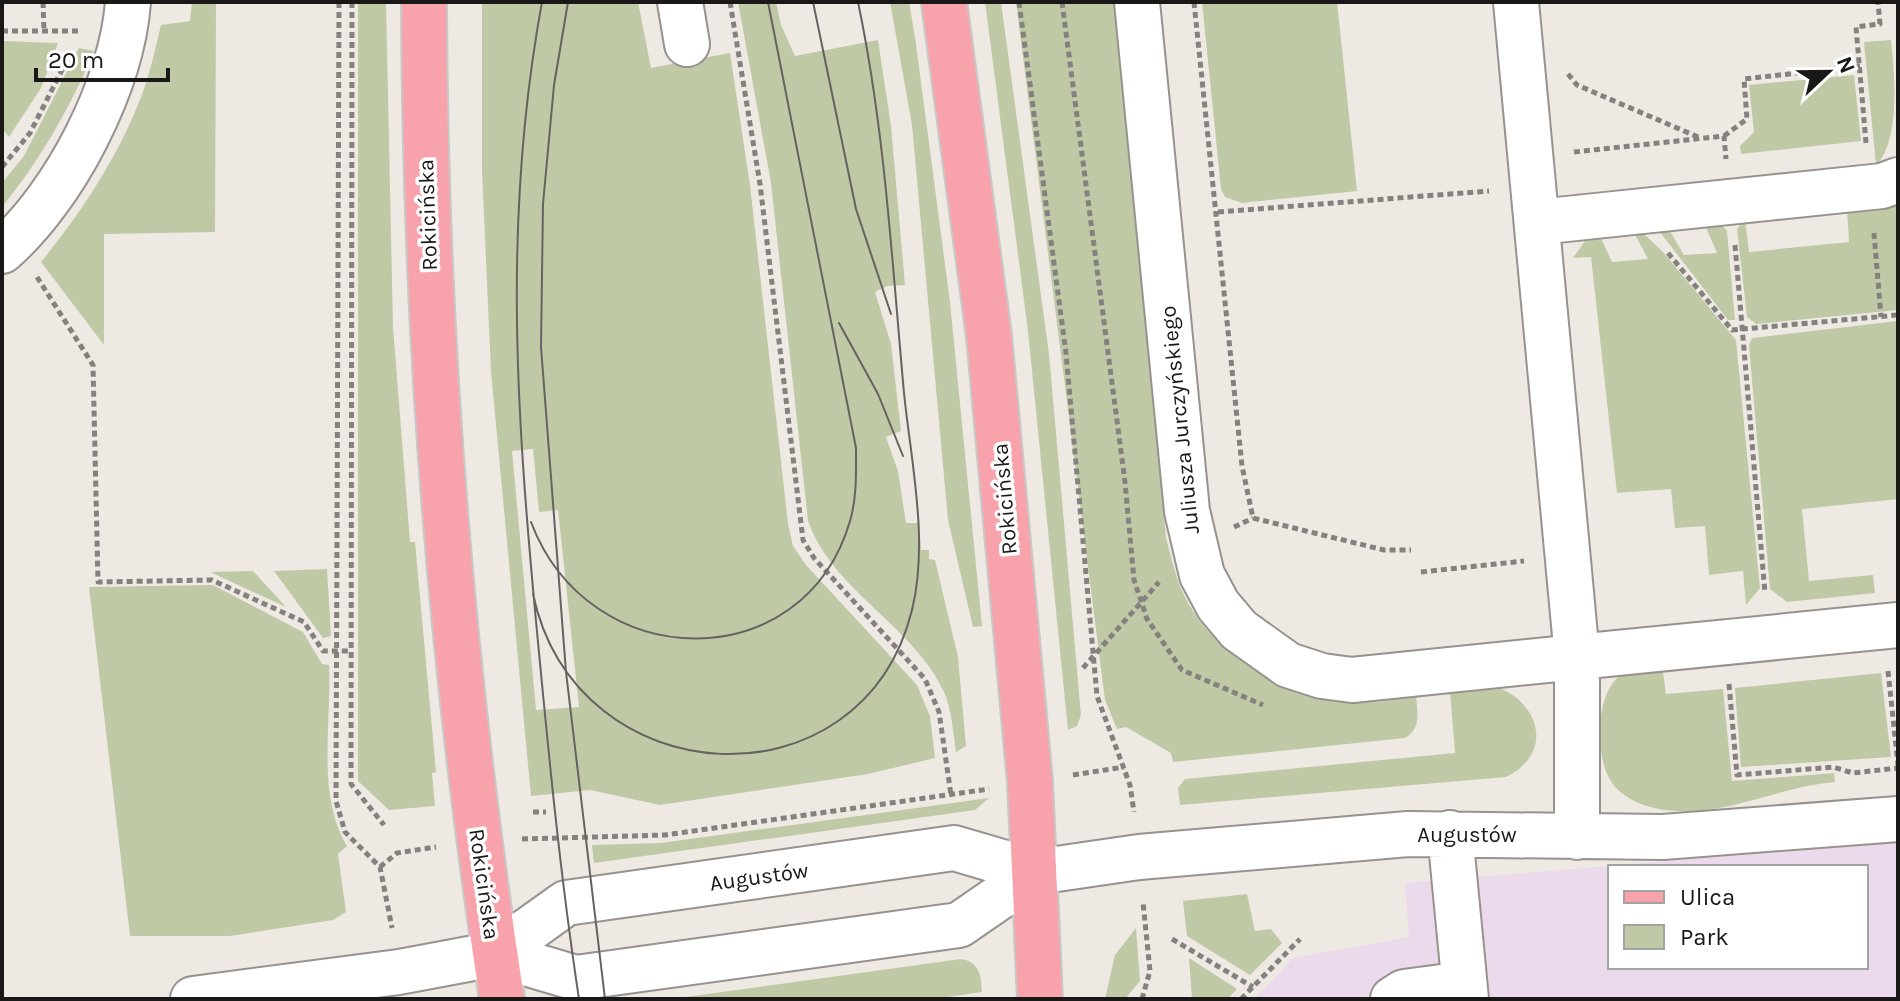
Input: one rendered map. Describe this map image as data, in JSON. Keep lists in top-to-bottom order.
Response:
{
  "streets": {
    "main road": ["Rokicińska"],
    "street": ["Juliusza Jurczyńskiego", "Augustów"]
  },
  "crossings": [
    ["Rokicińska", "Augustów"]
  ],
  "legend": ["Ulica", "Park"],
  "scale_bar": "20 m",
  "north": "right"
}
